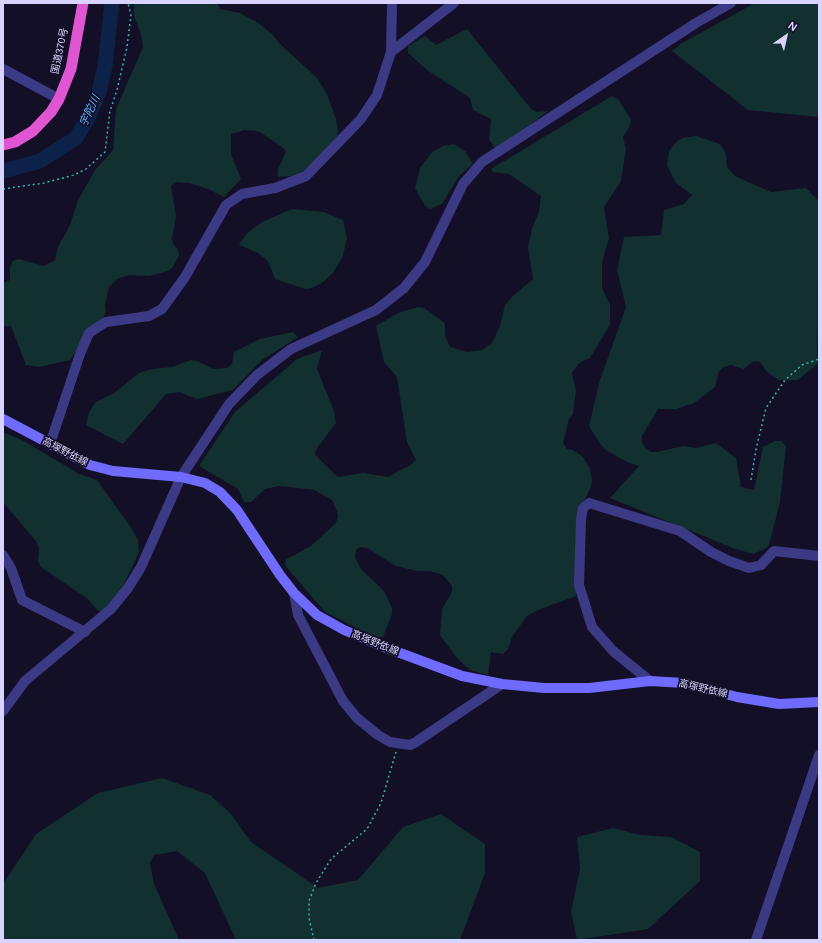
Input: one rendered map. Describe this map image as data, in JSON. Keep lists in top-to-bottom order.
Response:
{
  "streets": {
    "highway": ["国道370号"],
    "main road": ["高塚野依線"]
  },
  "water": ["宇陀川"],
  "north": "top right"
}
